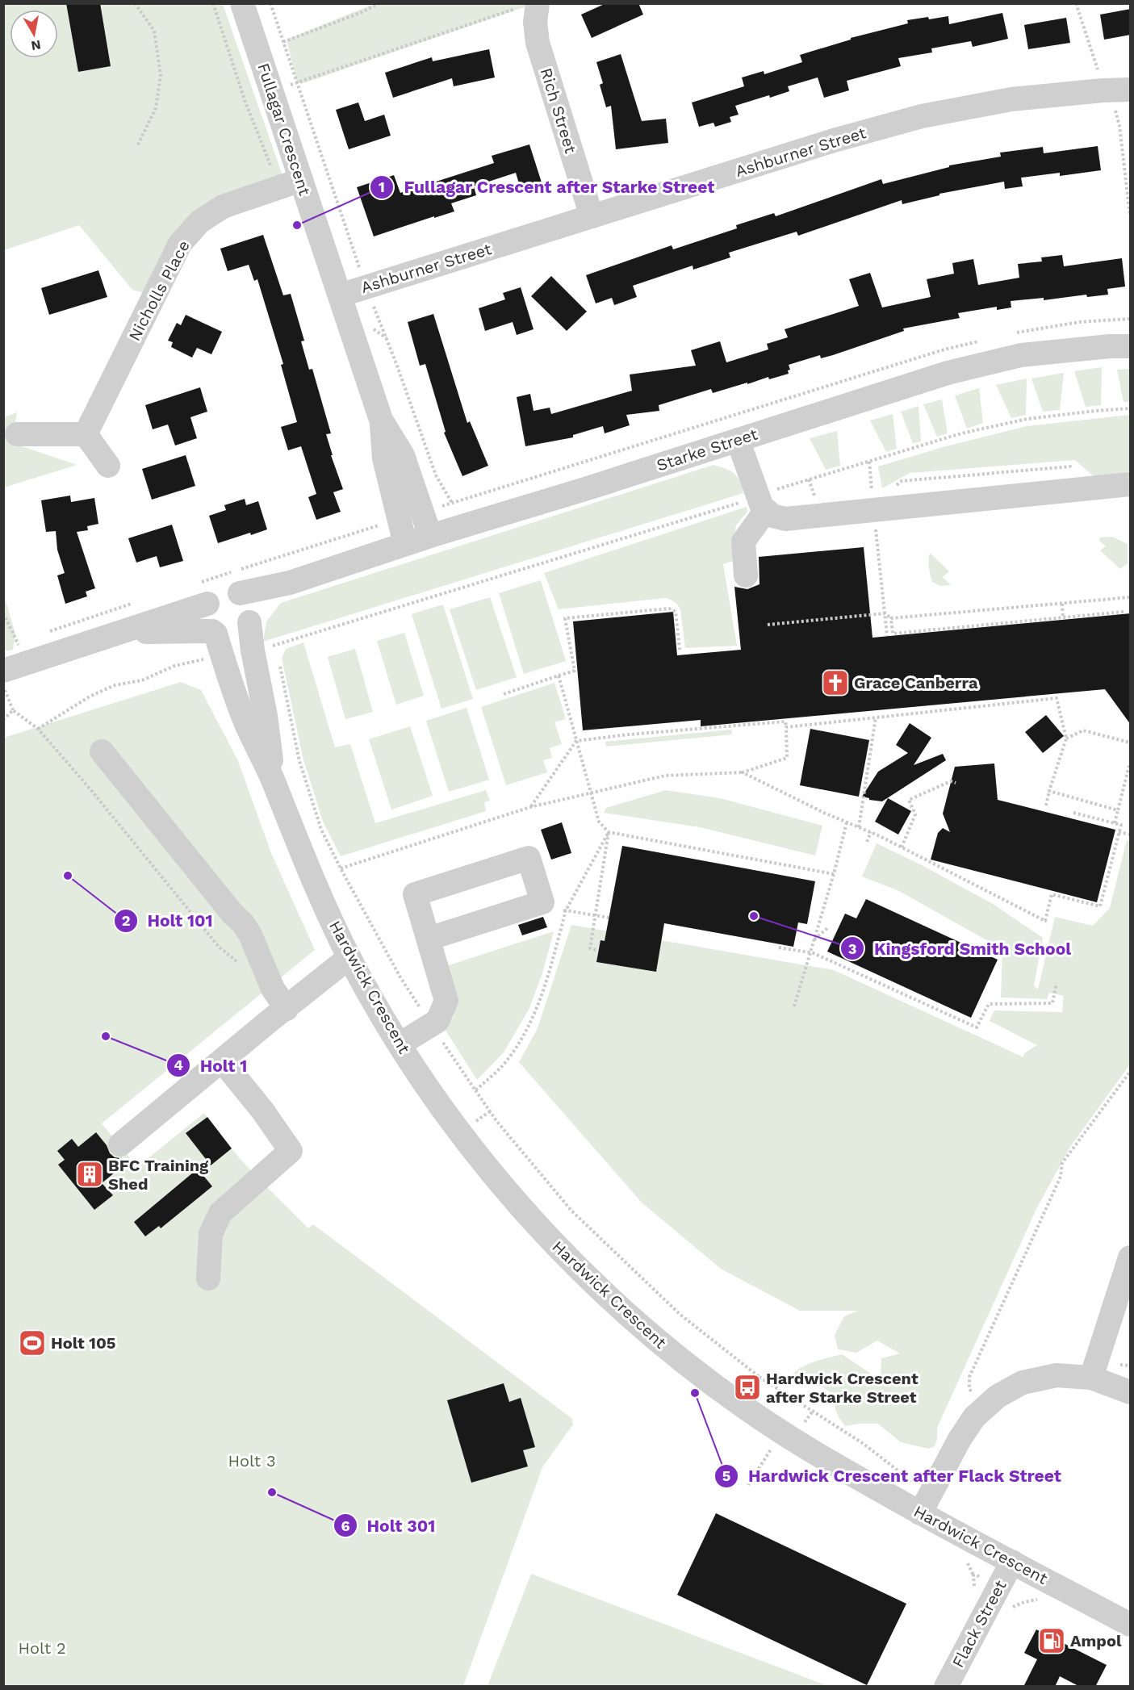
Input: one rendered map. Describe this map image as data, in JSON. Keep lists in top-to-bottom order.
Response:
{
  "streets": {
    "street": [
      "Rich Street",
      "Fullagar Crescent",
      "Ashburner Street",
      "Nicholls Place",
      "Starke Street",
      "Hardwick Crescent",
      "Flack Street"
    ]
  },
  "crossings": [
    ["Rich Street", "Ashburner Street"],
    ["Fullagar Crescent", "Ashburner Street"],
    ["Fullagar Crescent", "Nicholls Place"],
    ["Fullagar Crescent", "Starke Street"],
    ["Starke Street", "Hardwick Crescent"],
    ["Hardwick Crescent", "Flack Street"]
  ],
  "parks": ["Holt 3", "Holt 2"],
  "places": {
    "other": [
      "Fullagar Crescent after Starke Street",
      "Holt 101",
      "Kingsford Smith School",
      "Holt 1",
      "Hardwick Crescent after Flack Street",
      "Holt 301"
    ],
    "church": ["Grace Canberra"],
    "building": ["BFC Training Shed"],
    "sports": ["Holt 105"],
    "bus stop": ["Hardwick Crescent after Starke Street"],
    "fuel station": ["Ampol"]
  },
  "north": "bottom"
}
